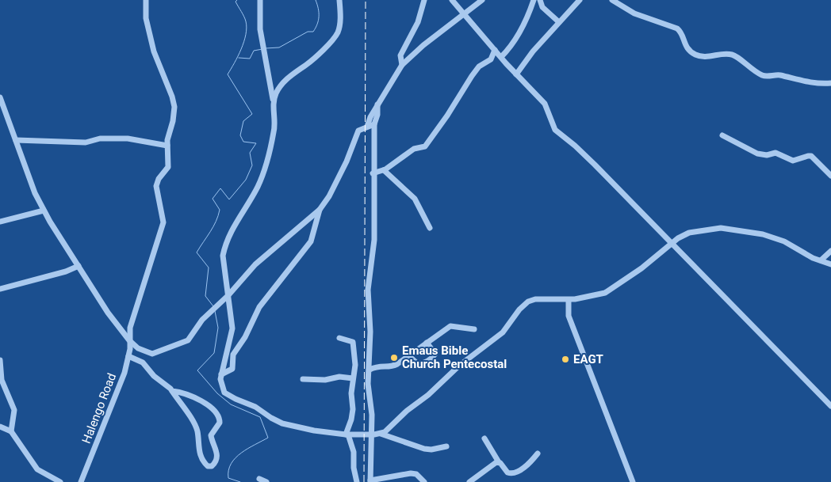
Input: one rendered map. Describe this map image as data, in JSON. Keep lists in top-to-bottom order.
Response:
{
  "streets": {
    "street": ["Halengo Road"]
  },
  "places": ["Emaus Bible Church Pentecostal", "EAGT"]
}
